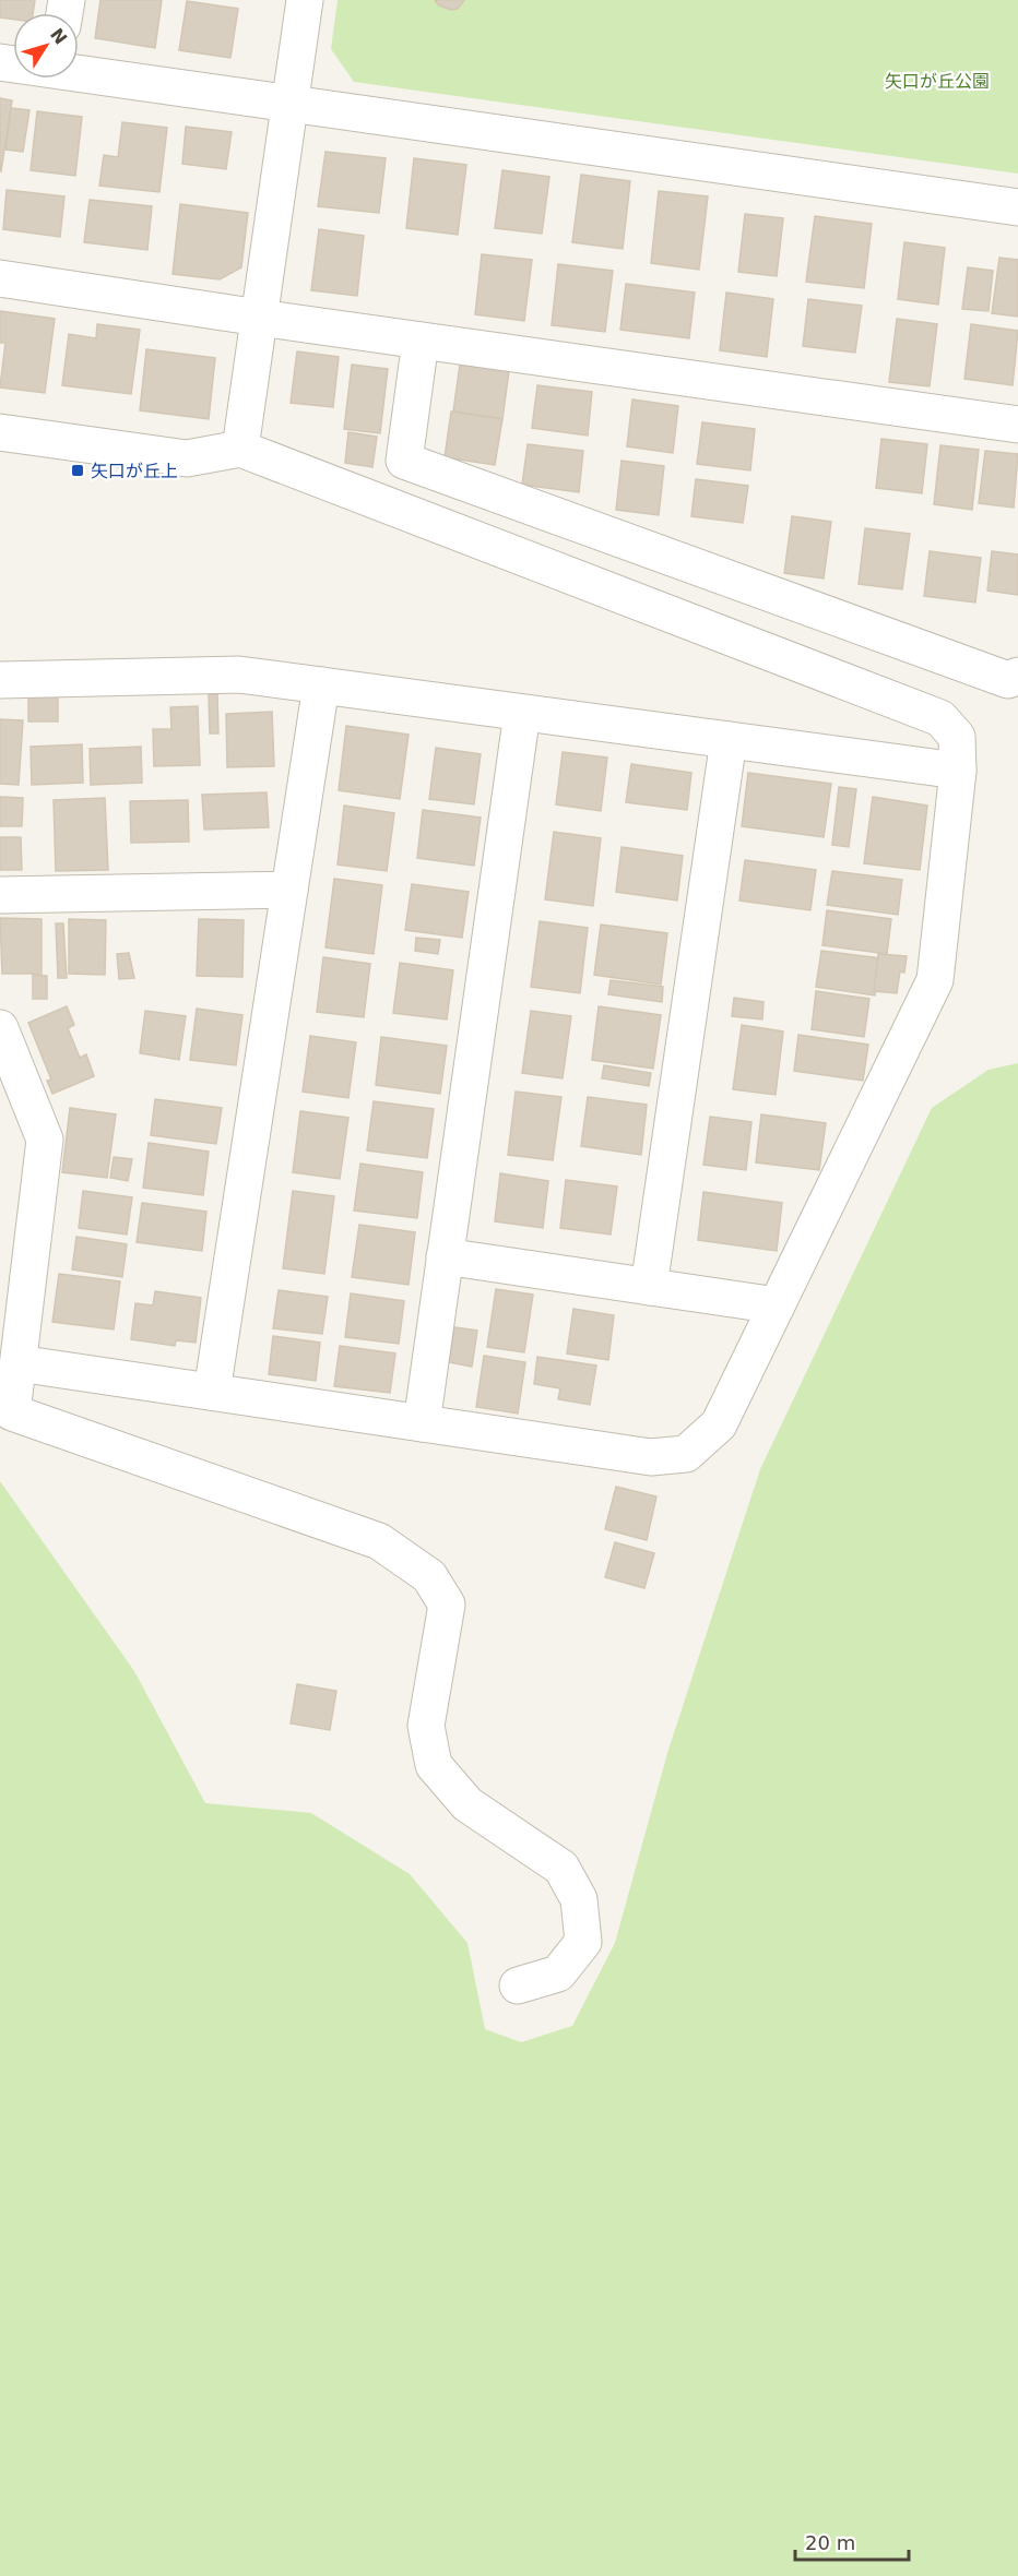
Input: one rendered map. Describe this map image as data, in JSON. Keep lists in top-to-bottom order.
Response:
{
  "parks": ["矢口が丘公園"],
  "places": {
    "transit": ["矢口が丘上"]
  },
  "scale_bar": "20 m",
  "north": "top right"
}
